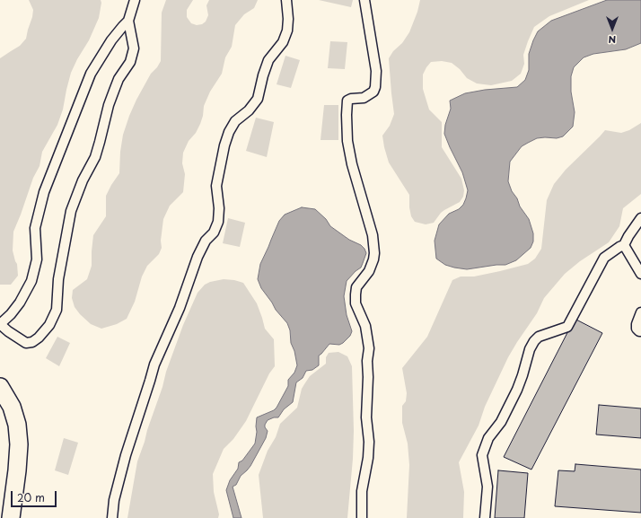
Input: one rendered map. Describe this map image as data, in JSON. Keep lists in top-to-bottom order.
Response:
{
  "scale_bar": "20 m",
  "north": "bottom"
}
